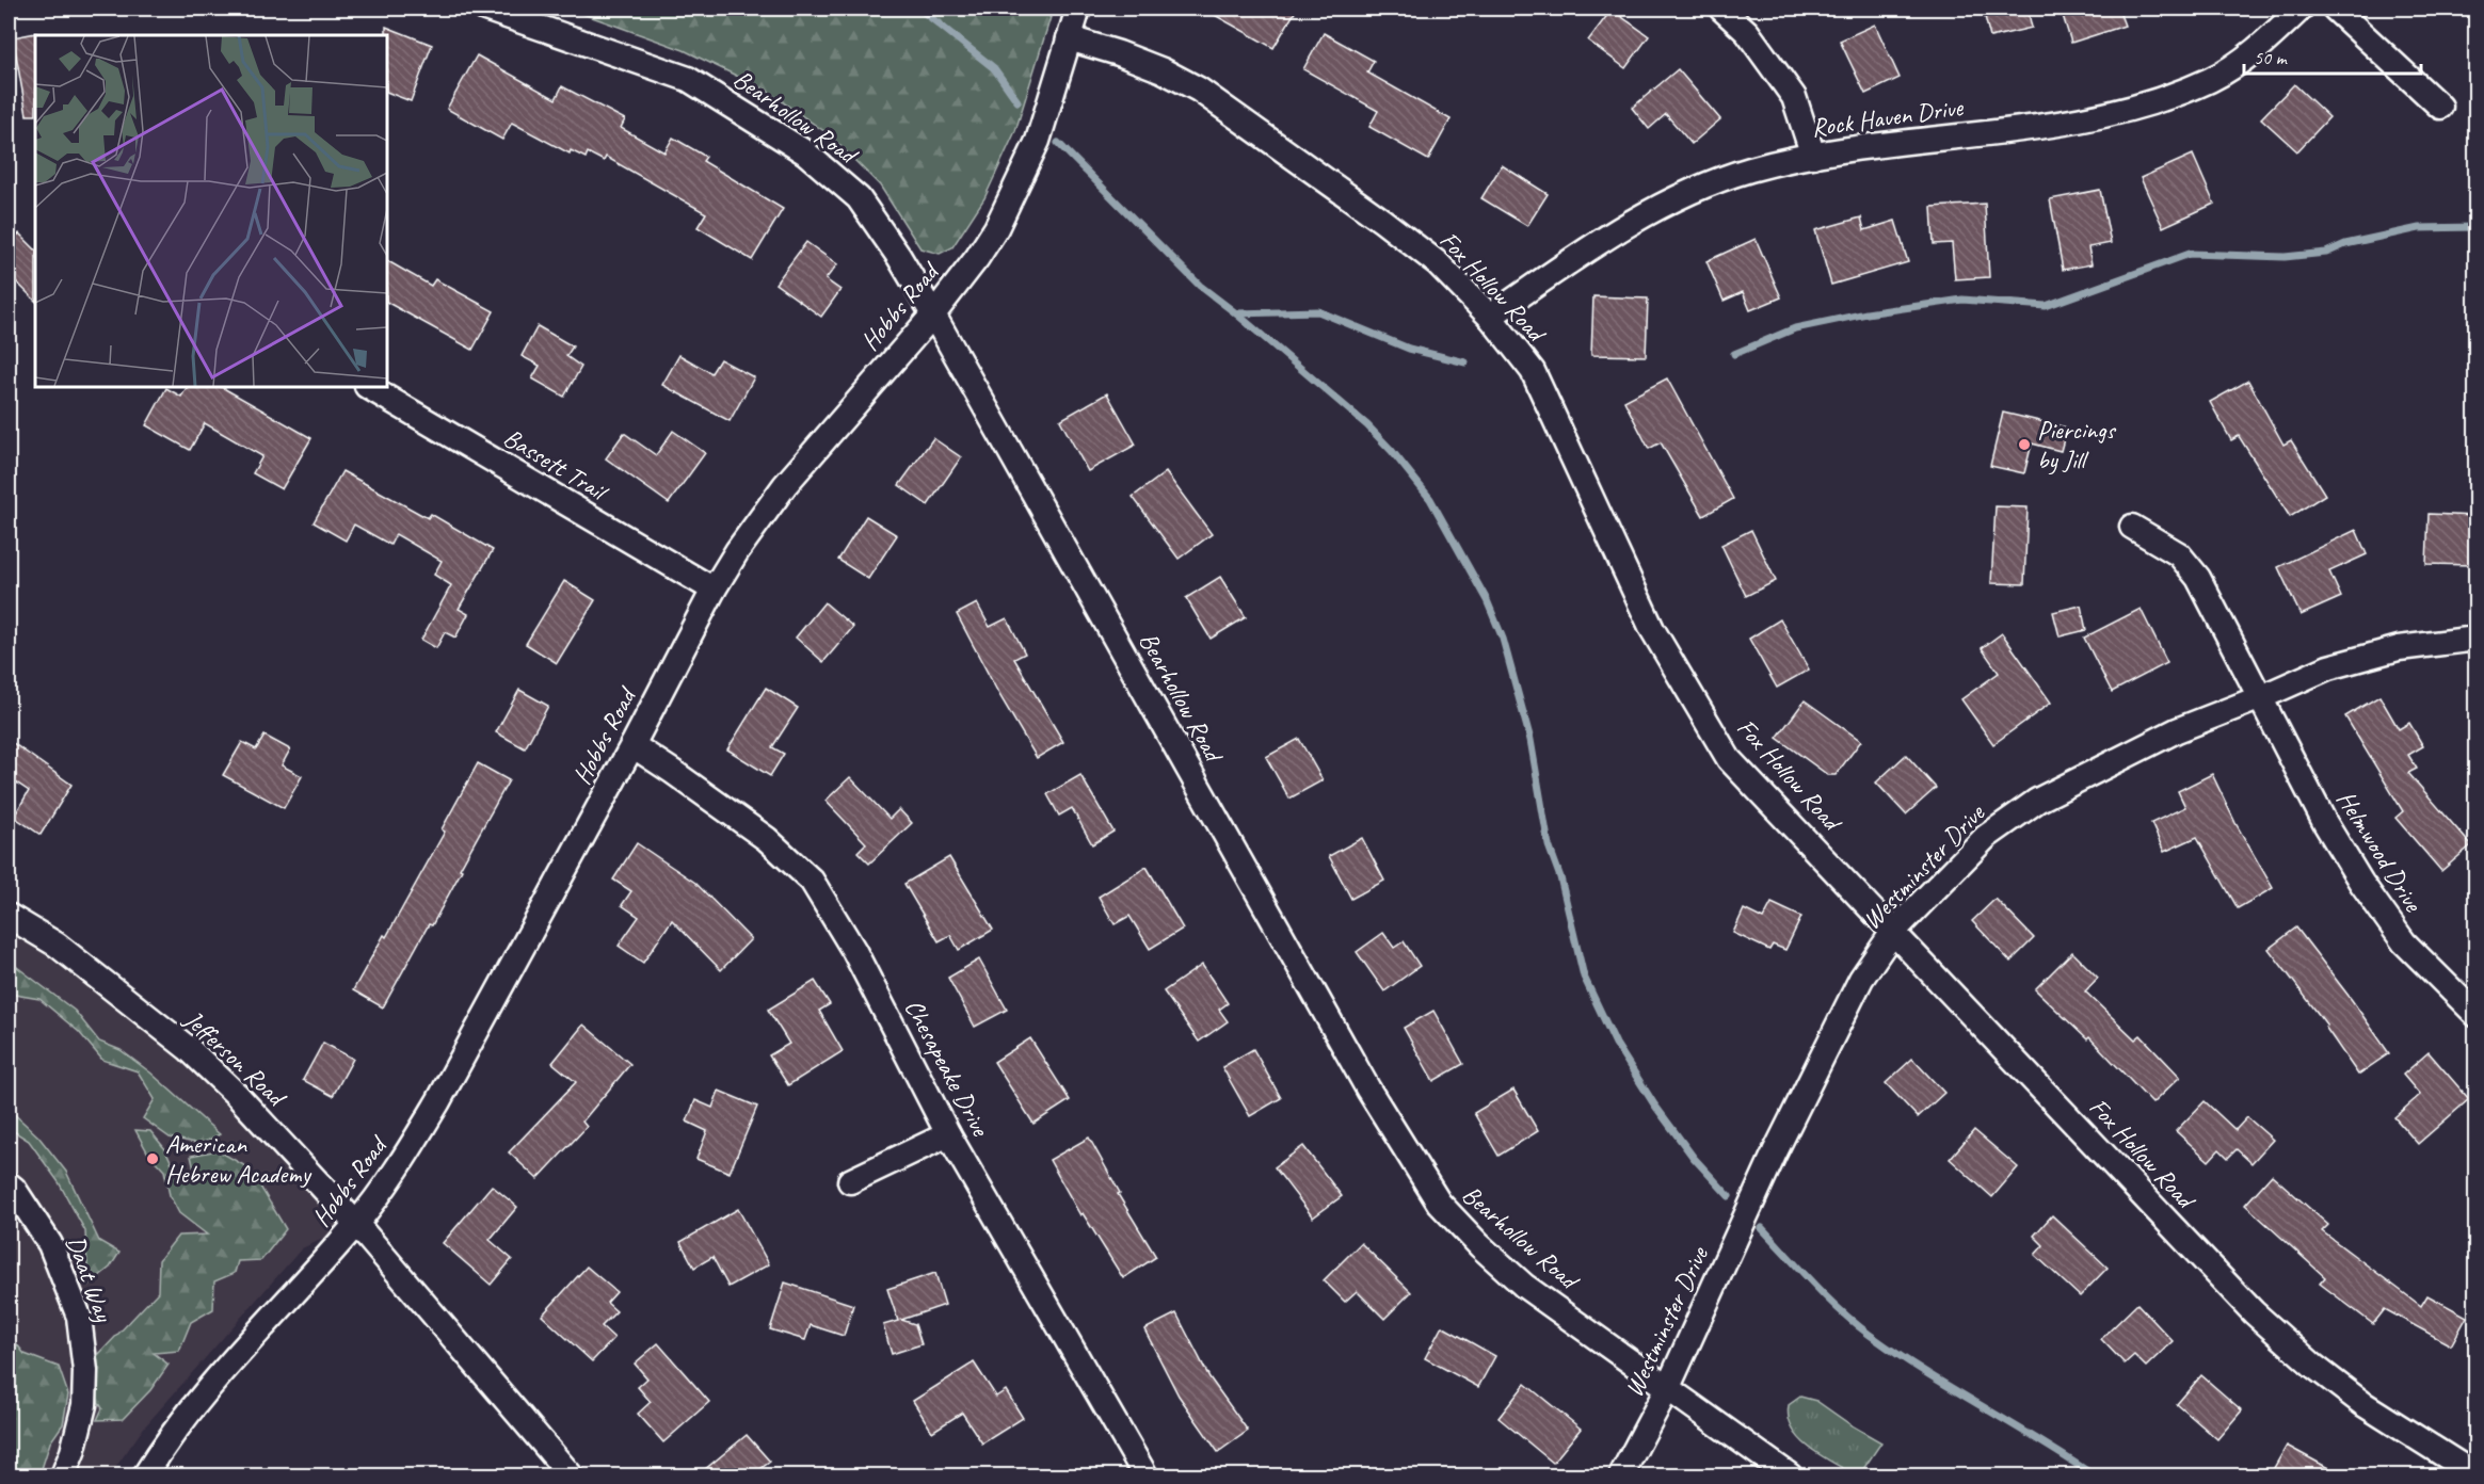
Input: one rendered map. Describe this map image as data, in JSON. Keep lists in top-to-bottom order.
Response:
{
  "streets": {
    "street": [
      "Bearhollow Road",
      "Rock Haven Drive",
      "Fox Hollow Road",
      "Hobbs Road",
      "Bassett Trail",
      "Helmwood Drive",
      "Westminster Drive",
      "Jefferson Road",
      "Chesapeake Drive",
      "Daat Way"
    ]
  },
  "crossings": [
    ["Bearhollow Road", "Hobbs Road"],
    ["Bearhollow Road", "Westminster Drive"],
    ["Rock Haven Drive", "Fox Hollow Road"],
    ["Fox Hollow Road", "Hobbs Road"],
    ["Fox Hollow Road", "Westminster Drive"],
    ["Hobbs Road", "Bassett Trail"],
    ["Hobbs Road", "Jefferson Road"],
    ["Hobbs Road", "Chesapeake Drive"],
    ["Helmwood Drive", "Westminster Drive"]
  ],
  "places": ["Piercings by Jill", "American Hebrew Academy"],
  "scale_bar": "50 m"
}
